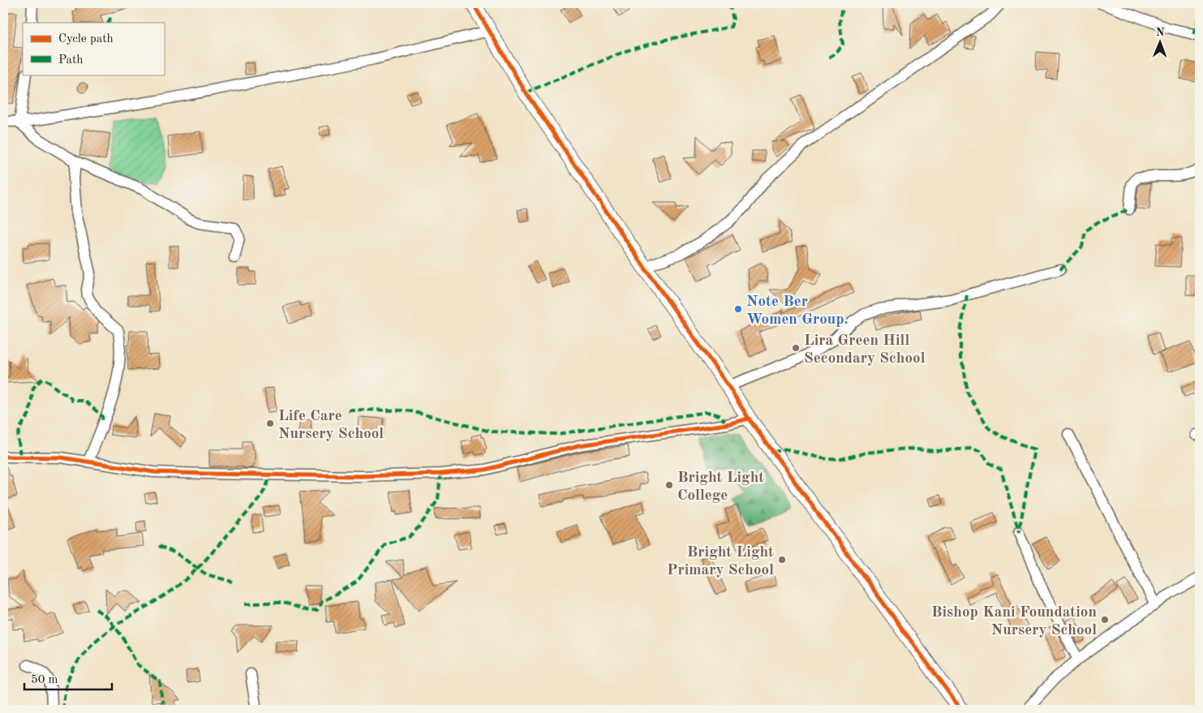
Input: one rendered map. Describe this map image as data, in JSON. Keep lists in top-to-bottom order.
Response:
{
  "places": [
    "Note Ber Women Group.",
    "Lira Green Hill Secondary School",
    "Life Care Nursery School",
    "Bright Light College",
    "Bright Light Primary School",
    "Bishop Kani Foundation Nursery School"
  ],
  "legend": ["Cycle path", "Path"],
  "scale_bar": "50 m",
  "north": "top"
}
